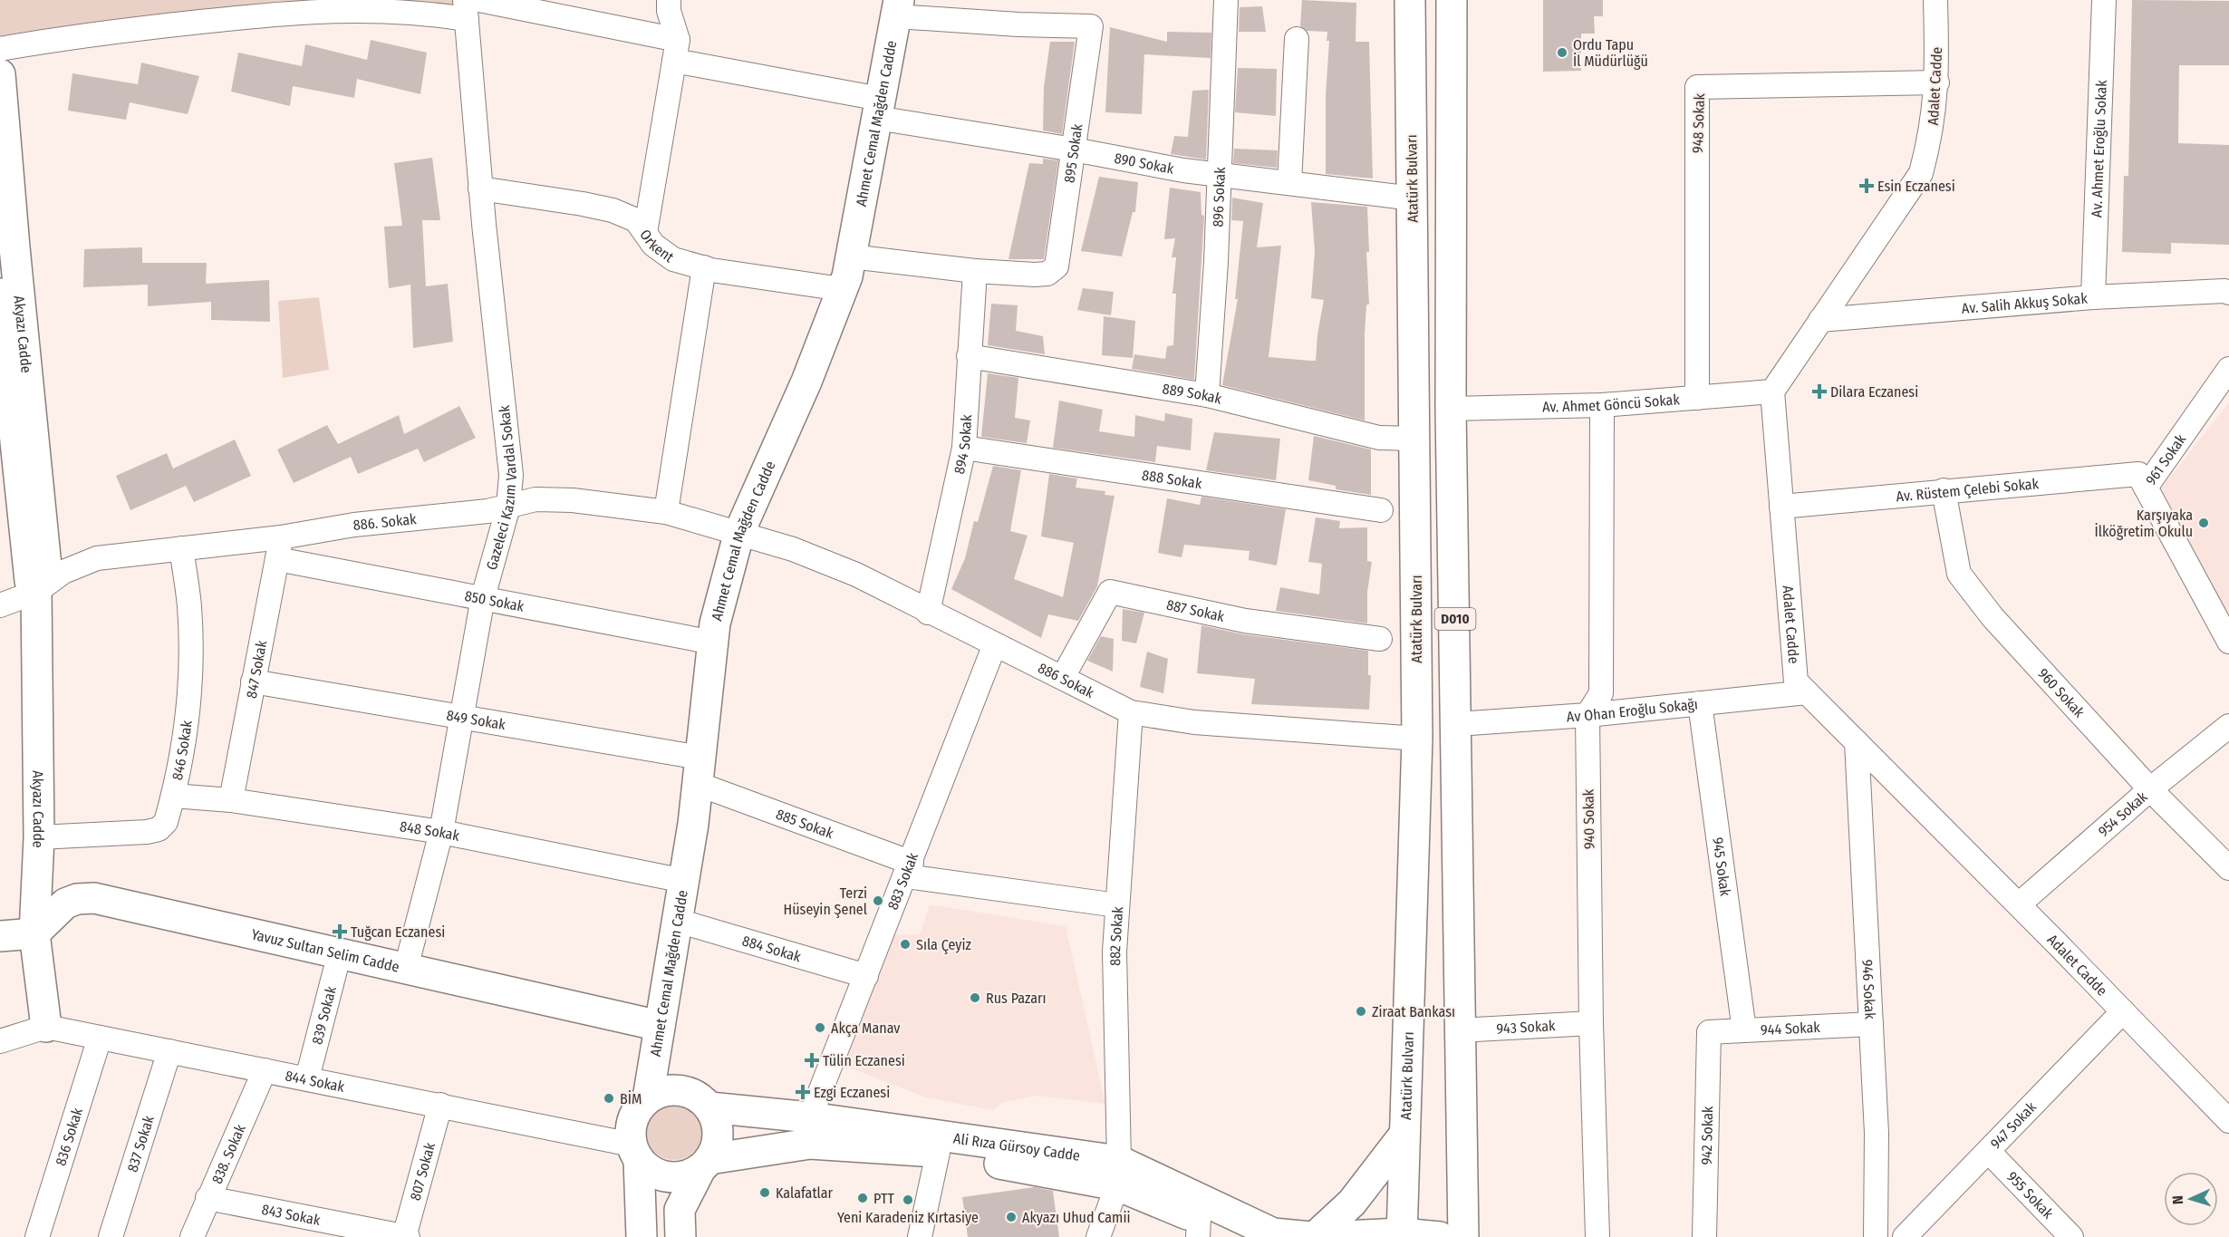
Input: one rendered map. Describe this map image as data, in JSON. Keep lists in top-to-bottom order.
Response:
{
  "streets": {
    "main road": [
      "Ahmet Cemal Mağden Cadde",
      "Atatürk Bulvarı",
      "Akyazı Cadde",
      "D010",
      "Yavuz Sultan Selim Cadde",
      "Ali Rıza Gürsoy Cadde"
    ],
    "street": [
      "Adalet Cadde",
      "948 Sokak",
      "Av. Ahmet Eroğlu Sokak",
      "895 Sokak",
      "890 Sokak",
      "896 Sokak",
      "Orkent",
      "Av. Salih Akkuş Sokak",
      "889 Sokak",
      "Av. Ahmet Göncü Sokak",
      "894 Sokak",
      "961 Sokak",
      "888 Sokak",
      "Gazeleci Kazım Vardal Sokak",
      "Av. Rüstem Çelebi Sokak",
      "886. Sokak",
      "850 Sokak",
      "887 Sokak",
      "847 Sokak",
      "886 Sokak",
      "960 Sokak",
      "Av Ohan Eroğlu Sokağı",
      "849 Sokak",
      "846 Sokak",
      "954 Sokak",
      "940 Sokak",
      "885 Sokak",
      "848 Sokak",
      "945 Sokak",
      "883 Sokak",
      "882 Sokak",
      "884 Sokak",
      "946 Sokak",
      "839 Sokak",
      "943 Sokak",
      "944 Sokak",
      "844 Sokak",
      "947 Sokak",
      "942 Sokak",
      "836 Sokak",
      "837 Sokak",
      "838. Sokak",
      "807 Sokak",
      "955 Sokak",
      "843 Sokak"
    ]
  },
  "crossings": [
    ["Adalet Cadde", "948 Sokak"],
    ["Adalet Cadde", "Av. Salih Akkuş Sokak"],
    ["Adalet Cadde", "Av. Ahmet Göncü Sokak"],
    ["Adalet Cadde", "Av. Rüstem Çelebi Sokak"],
    ["Adalet Cadde", "Av Ohan Eroğlu Sokağı"],
    ["Adalet Cadde", "954 Sokak"],
    ["Adalet Cadde", "946 Sokak"],
    ["Adalet Cadde", "947 Sokak"],
    ["948 Sokak", "Av. Ahmet Göncü Sokak"],
    ["Ahmet Cemal Mağden Cadde", "895 Sokak"],
    ["Ahmet Cemal Mağden Cadde", "890 Sokak"],
    ["Ahmet Cemal Mağden Cadde", "Orkent"],
    ["Ahmet Cemal Mağden Cadde", "886. Sokak"],
    ["Ahmet Cemal Mağden Cadde", "850 Sokak"],
    ["Ahmet Cemal Mağden Cadde", "886 Sokak"],
    ["Ahmet Cemal Mağden Cadde", "849 Sokak"],
    ["Ahmet Cemal Mağden Cadde", "885 Sokak"],
    ["Ahmet Cemal Mağden Cadde", "848 Sokak"],
    ["Ahmet Cemal Mağden Cadde", "884 Sokak"],
    ["Ahmet Cemal Mağden Cadde", "Yavuz Sultan Selim Cadde"],
    ["Ahmet Cemal Mağden Cadde", "844 Sokak"],
    ["Ahmet Cemal Mağden Cadde", "Ali Rıza Gürsoy Cadde"],
    ["Av. Ahmet Eroğlu Sokak", "Av. Salih Akkuş Sokak"],
    ["895 Sokak", "890 Sokak"],
    ["895 Sokak", "894 Sokak"],
    ["890 Sokak", "Atatürk Bulvarı"],
    ["890 Sokak", "896 Sokak"],
    ["Atatürk Bulvarı", "889 Sokak"],
    ["Atatürk Bulvarı", "886 Sokak"],
    ["896 Sokak", "889 Sokak"],
    ["Orkent", "Gazeleci Kazım Vardal Sokak"],
    ["Akyazı Cadde", "886. Sokak"],
    ["Akyazı Cadde", "846 Sokak"],
    ["Akyazı Cadde", "Yavuz Sultan Selim Cadde"],
    ["Akyazı Cadde", "844 Sokak"],
    ["889 Sokak", "894 Sokak"],
    ["Av. Ahmet Göncü Sokak", "D010"],
    ["894 Sokak", "888 Sokak"],
    ["894 Sokak", "886 Sokak"],
    ["961 Sokak", "Av. Rüstem Çelebi Sokak"],
    ["Gazeleci Kazım Vardal Sokak", "886. Sokak"],
    ["Gazeleci Kazım Vardal Sokak", "850 Sokak"],
    ["Gazeleci Kazım Vardal Sokak", "849 Sokak"],
    ["Gazeleci Kazım Vardal Sokak", "848 Sokak"],
    ["Gazeleci Kazım Vardal Sokak", "Yavuz Sultan Selim Cadde"],
    ["Av. Rüstem Çelebi Sokak", "960 Sokak"],
    ["886. Sokak", "850 Sokak"],
    ["886. Sokak", "847 Sokak"],
    ["886. Sokak", "886 Sokak"],
    ["886. Sokak", "846 Sokak"],
    ["850 Sokak", "847 Sokak"],
    ["887 Sokak", "886 Sokak"],
    ["D010", "Av Ohan Eroğlu Sokağı"],
    ["D010", "943 Sokak"],
    ["847 Sokak", "849 Sokak"],
    ["847 Sokak", "848 Sokak"],
    ["886 Sokak", "883 Sokak"],
    ["886 Sokak", "882 Sokak"],
    ["960 Sokak", "954 Sokak"],
    ["Av Ohan Eroğlu Sokağı", "940 Sokak"],
    ["Av Ohan Eroğlu Sokağı", "945 Sokak"],
    ["849 Sokak", "885 Sokak"],
    ["846 Sokak", "848 Sokak"],
    ["940 Sokak", "943 Sokak"],
    ["885 Sokak", "883 Sokak"],
    ["885 Sokak", "882 Sokak"],
    ["945 Sokak", "944 Sokak"],
    ["883 Sokak", "884 Sokak"],
    ["883 Sokak", "Ali Rıza Gürsoy Cadde"],
    ["882 Sokak", "Ali Rıza Gürsoy Cadde"],
    ["Yavuz Sultan Selim Cadde", "839 Sokak"],
    ["946 Sokak", "944 Sokak"],
    ["839 Sokak", "844 Sokak"],
    ["944 Sokak", "942 Sokak"],
    ["844 Sokak", "836 Sokak"],
    ["844 Sokak", "837 Sokak"],
    ["844 Sokak", "Ali Rıza Gürsoy Cadde"],
    ["844 Sokak", "838. Sokak"],
    ["844 Sokak", "807 Sokak"],
    ["947 Sokak", "955 Sokak"],
    ["838. Sokak", "843 Sokak"],
    ["807 Sokak", "843 Sokak"]
  ],
  "places": {
    "other": [
      "Ordu Tapu İl Müdürlüğü",
      "Karşıyaka İlköğretim Okulu",
      "Terzi Hüseyin Şenel",
      "Sıla Çeyiz",
      "Rus Pazarı",
      "Ziraat Bankası",
      "Akça Manav",
      "BİM",
      "Kalafatlar",
      "PTT",
      "Yeni Karadeniz Kırtasiye",
      "Akyazı Uhud Camii"
    ],
    "health": [
      "Esin Eczanesi",
      "Dilara Eczanesi",
      "Tuğcan Eczanesi",
      "Tülin Eczanesi",
      "Ezgi Eczanesi"
    ]
  },
  "north": "left"
}
